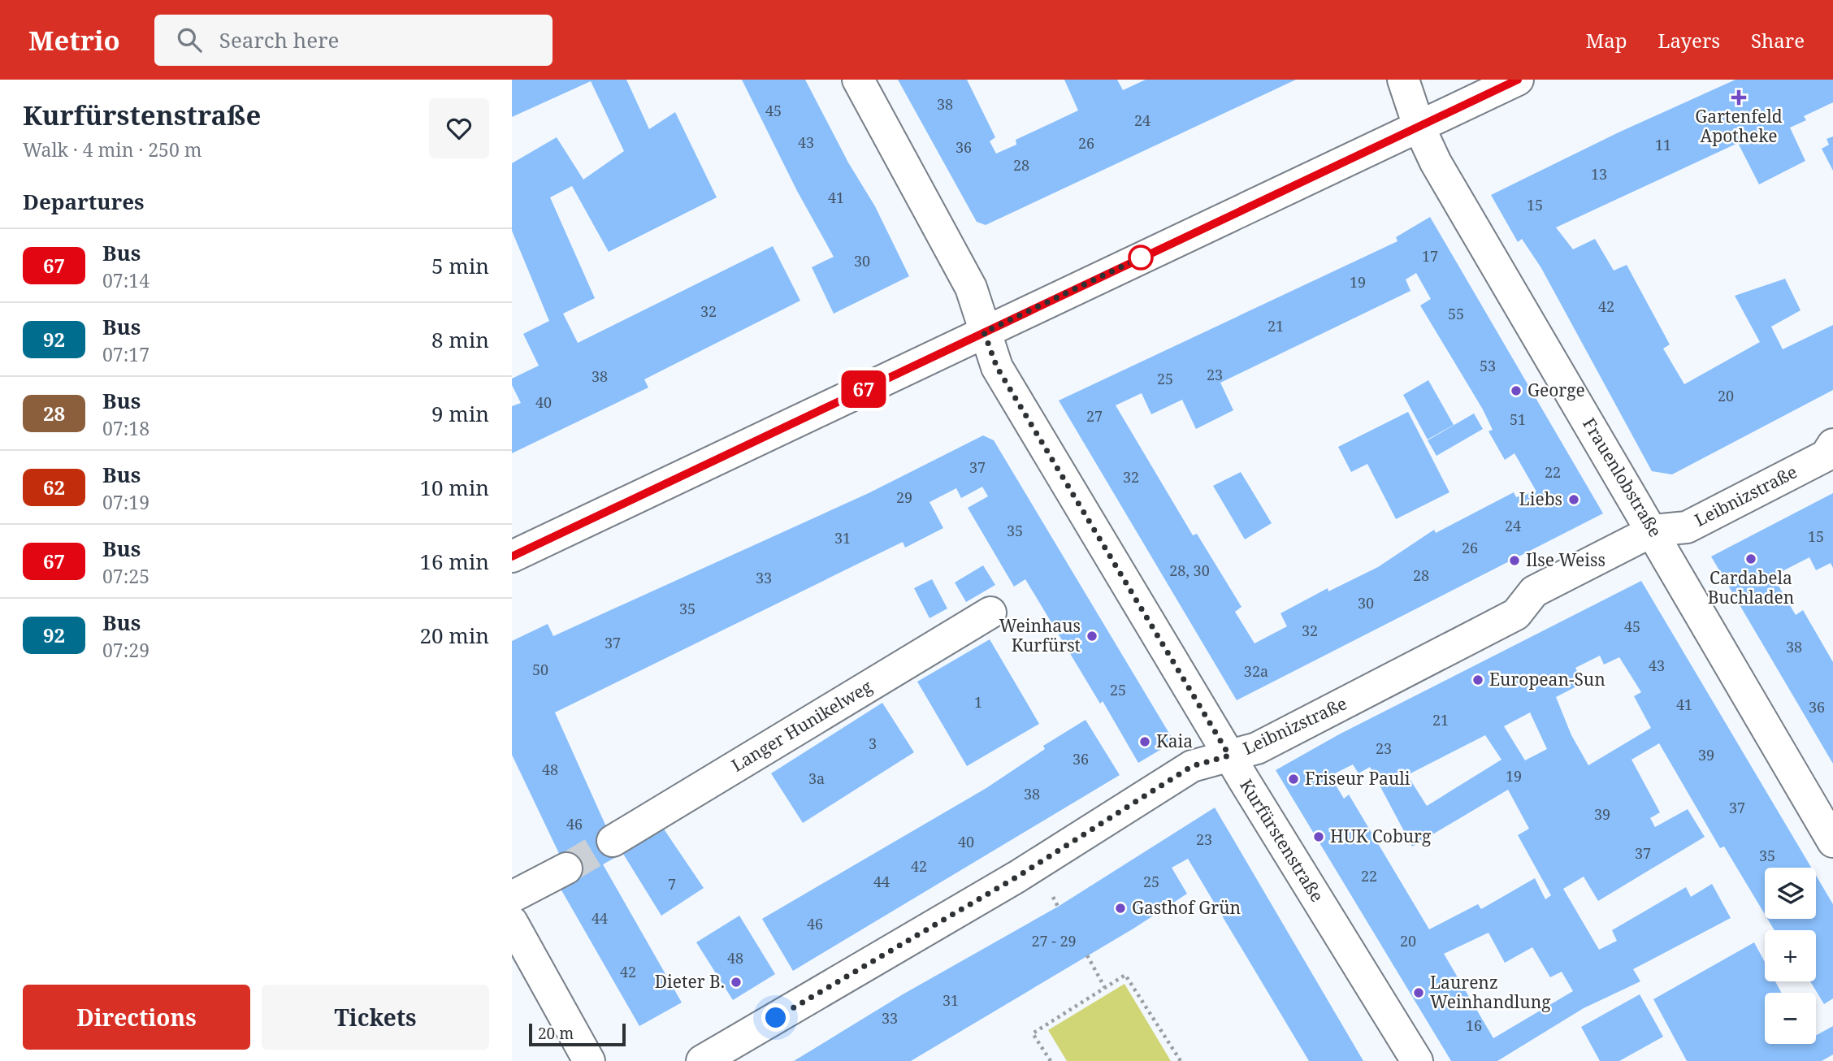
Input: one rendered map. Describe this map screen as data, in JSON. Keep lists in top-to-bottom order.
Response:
{
  "streets": {
    "street": [
      "Frauenlobstraße",
      "Leibnizstraße",
      "Langer Hunikelweg",
      "Kurfürstenstraße"
    ]
  },
  "crossings": [
    ["Frauenlobstraße", "Leibnizstraße"],
    ["Leibnizstraße", "Kurfürstenstraße"]
  ],
  "places": {
    "health": ["Gartenfeld Apotheke"],
    "other": [
      "George",
      "Liebs",
      "Cardabela Buchladen",
      "Ilse Weiss",
      "Weinhaus Kurfürst",
      "European-Sun",
      "Kaia",
      "Friseur Pauli",
      "HUK Coburg",
      "Gasthof Grün",
      "Dieter B.",
      "Laurenz Weinhandlung"
    ]
  },
  "lines": ["bus line 67"],
  "house_numbers": [
    "38",
    "45",
    "24",
    "43",
    "26",
    "11",
    "36",
    "28",
    "13",
    "41",
    "15",
    "17",
    "30",
    "19",
    "42",
    "32",
    "55",
    "21",
    "53",
    "23",
    "38",
    "25",
    "20",
    "40",
    "27",
    "51",
    "37",
    "22",
    "32",
    "29",
    "24",
    "35",
    "15",
    "31",
    "26",
    "28, 30",
    "28",
    "33",
    "30",
    "35",
    "45",
    "32",
    "37",
    "38",
    "43",
    "50",
    "32a",
    "25",
    "1",
    "41",
    "36",
    "21",
    "3",
    "23",
    "39",
    "36",
    "48",
    "19",
    "3a",
    "38",
    "37",
    "39",
    "46",
    "23",
    "40",
    "37",
    "35",
    "42",
    "22",
    "44",
    "25",
    "7",
    "44",
    "46",
    "27 - 29",
    "20",
    "48",
    "42",
    "31",
    "33",
    "16"
  ],
  "scale_bar": "20 m",
  "page": {
    "header": "Metrio",
    "search": "Search here",
    "nav": ["Map", "Layers", "Share"],
    "heading": [
      ["Kurfürstenstraße", "Walk · 4 min · 250 m"],
      "Departures"
    ],
    "on_map": "67",
    "list": [
      {
        "mark": "67",
        "name": "Bus",
        "note": "07:14",
        "value": "5 min"
      },
      {
        "mark": "92",
        "name": "Bus",
        "note": "07:17",
        "value": "8 min"
      },
      {
        "mark": "28",
        "name": "Bus",
        "note": "07:18",
        "value": "9 min"
      },
      {
        "mark": "62",
        "name": "Bus",
        "note": "07:19",
        "value": "10 min"
      },
      {
        "mark": "67",
        "name": "Bus",
        "note": "07:25",
        "value": "16 min"
      },
      {
        "mark": "92",
        "name": "Bus",
        "note": "07:29",
        "value": "20 min"
      }
    ],
    "map_buttons": ["+", "−"],
    "buttons": ["Directions", "Tickets"],
    "scale": "20 m"
  }
}
